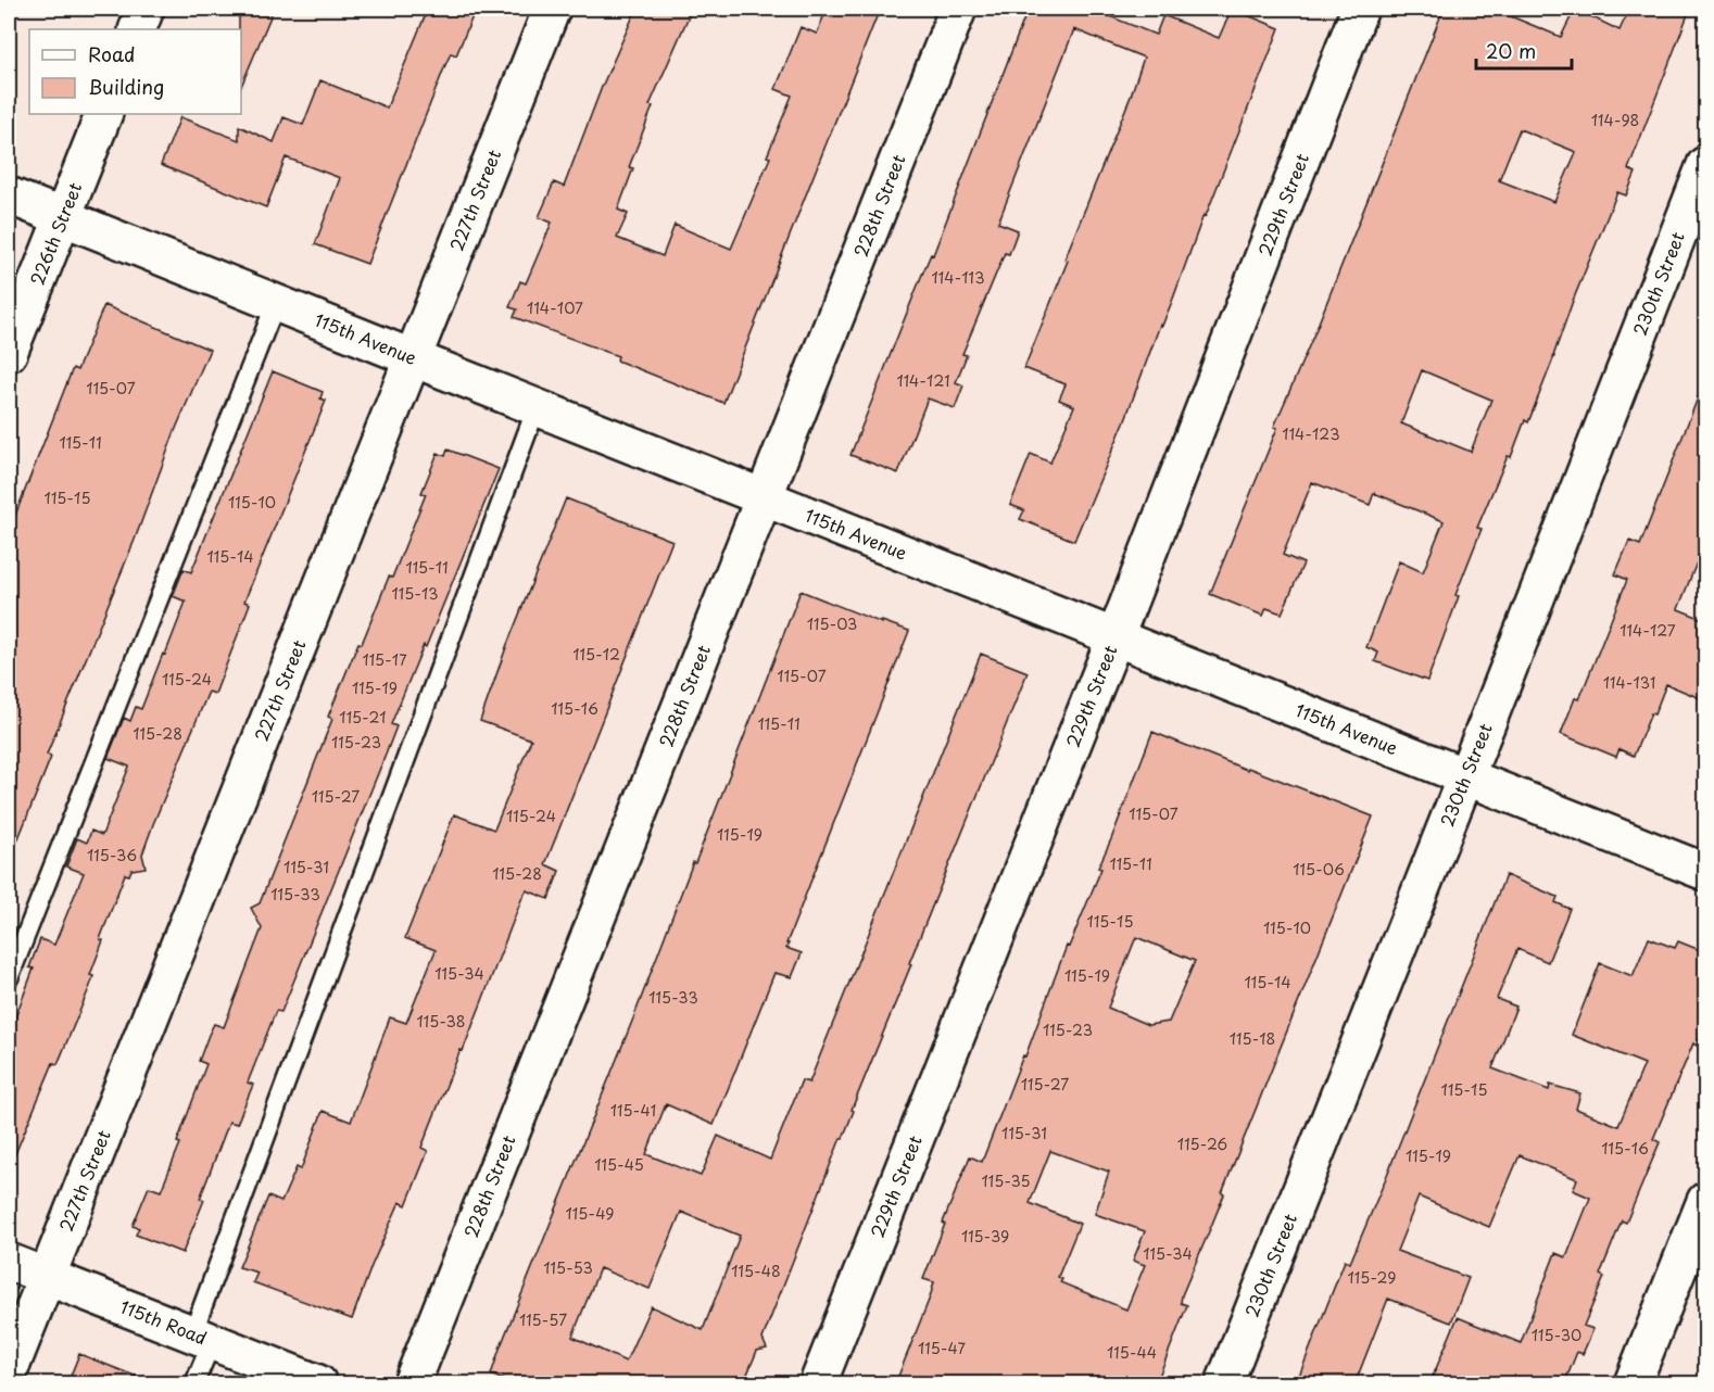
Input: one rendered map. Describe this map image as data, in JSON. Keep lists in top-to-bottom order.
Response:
{
  "streets": {
    "street": [
      "227th Street",
      "228th Street",
      "229th Street",
      "226th Street",
      "230th Street",
      "115th Avenue",
      "115th Road"
    ]
  },
  "crossings": [
    ["227th Street", "115th Avenue"],
    ["227th Street", "115th Road"],
    ["228th Street", "115th Avenue"],
    ["229th Street", "115th Avenue"],
    ["226th Street", "115th Avenue"],
    ["230th Street", "115th Avenue"]
  ],
  "house_numbers": [
    "114-98",
    "114-113",
    "114-107",
    "114-121",
    "115-07",
    "114-123",
    "115-11",
    "115-15",
    "115-10",
    "115-14",
    "115-11",
    "115-13",
    "115-03",
    "114-127",
    "115-12",
    "115-17",
    "115-07",
    "115-24",
    "114-131",
    "115-19",
    "115-16",
    "115-21",
    "115-11",
    "115-28",
    "115-23",
    "115-27",
    "115-07",
    "115-24",
    "115-19",
    "115-36",
    "115-11",
    "115-31",
    "115-06",
    "115-28",
    "115-33",
    "115-15",
    "115-10",
    "115-34",
    "115-19",
    "115-14",
    "115-33",
    "115-38",
    "115-23",
    "115-18",
    "115-27",
    "115-15",
    "115-41",
    "115-31",
    "115-26",
    "115-16",
    "115-19",
    "115-45",
    "115-35",
    "115-49",
    "115-39",
    "115-34",
    "115-53",
    "115-48",
    "115-29",
    "115-57",
    "115-30",
    "115-47",
    "115-44"
  ],
  "legend": ["Road", "Building"],
  "scale_bar": "20 m"
}
